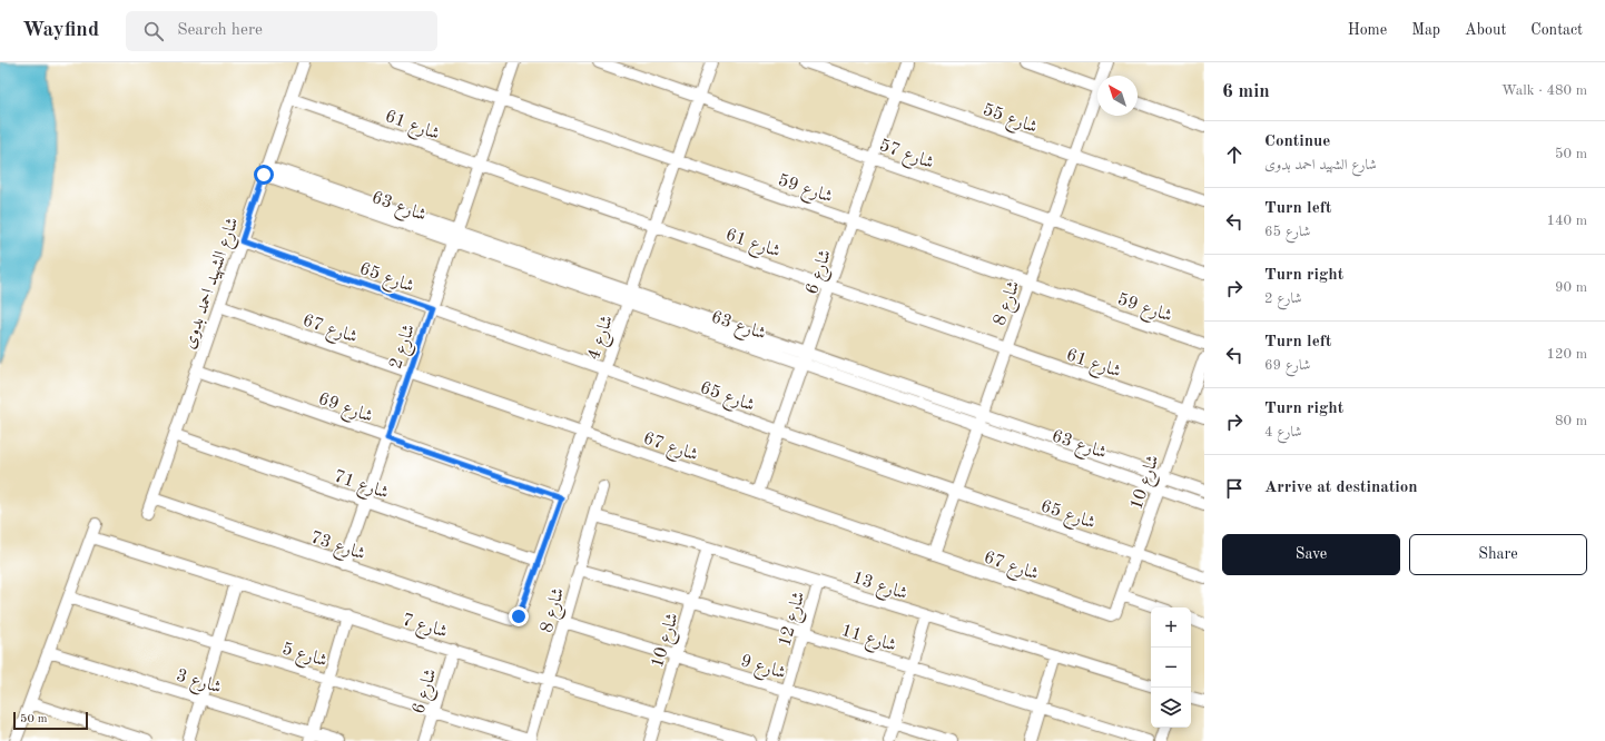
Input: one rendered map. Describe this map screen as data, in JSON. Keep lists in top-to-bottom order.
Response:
{
  "streets": {
    "street": [
      "شارع 55",
      "شارع 61",
      "شارع 57",
      "شارع 59",
      "شارع 63",
      "شارع 6",
      "شارع 65",
      "شارع الشهيد احمد بدوى",
      "شارع 8",
      "شارع 67",
      "شارع 4",
      "شارع 2",
      "شارع 69",
      "شارع 10",
      "شارع 71",
      "شارع 73",
      "شارع 13",
      "شارع 12",
      "شارع 7",
      "شارع 11",
      "شارع 5",
      "شارع 9",
      "شارع 3"
    ]
  },
  "crossings": [
    ["شارع 55", "شارع 6"],
    ["شارع 55", "شارع 8"],
    ["شارع 61", "شارع 6"],
    ["شارع 61", "شارع الشهيد احمد بدوى"],
    ["شارع 61", "شارع 8"],
    ["شارع 61", "شارع 4"],
    ["شارع 61", "شارع 2"],
    ["شارع 61", "شارع 10"],
    ["شارع 57", "شارع 6"],
    ["شارع 57", "شارع 8"],
    ["شارع 57", "شارع 4"],
    ["شارع 59", "شارع 6"],
    ["شارع 59", "شارع 8"],
    ["شارع 59", "شارع 4"],
    ["شارع 59", "شارع 2"],
    ["شارع 63", "شارع 6"],
    ["شارع 63", "شارع الشهيد احمد بدوى"],
    ["شارع 63", "شارع 8"],
    ["شارع 63", "شارع 4"],
    ["شارع 63", "شارع 2"],
    ["شارع 63", "شارع 10"],
    ["شارع 6", "شارع 65"],
    ["شارع 6", "شارع 67"],
    ["شارع 6", "شارع 7"],
    ["شارع 6", "شارع 5"],
    ["شارع 65", "شارع الشهيد احمد بدوى"],
    ["شارع 65", "شارع 8"],
    ["شارع 65", "شارع 4"],
    ["شارع 65", "شارع 2"],
    ["شارع 65", "شارع 10"],
    ["شارع الشهيد احمد بدوى", "شارع 67"],
    ["شارع الشهيد احمد بدوى", "شارع 69"],
    ["شارع الشهيد احمد بدوى", "شارع 71"],
    ["شارع الشهيد احمد بدوى", "شارع 73"],
    ["شارع 8", "شارع 67"],
    ["شارع 8", "شارع 13"],
    ["شارع 8", "شارع 7"],
    ["شارع 8", "شارع 11"],
    ["شارع 8", "شارع 5"],
    ["شارع 8", "شارع 9"],
    ["شارع 67", "شارع 4"],
    ["شارع 67", "شارع 2"],
    ["شارع 67", "شارع 10"],
    ["شارع 4", "شارع 69"],
    ["شارع 4", "شارع 71"],
    ["شارع 4", "شارع 73"],
    ["شارع 2", "شارع 69"],
    ["شارع 2", "شارع 71"],
    ["شارع 2", "شارع 73"],
    ["شارع 10", "شارع 13"],
    ["شارع 10", "شارع 7"],
    ["شارع 10", "شارع 11"],
    ["شارع 10", "شارع 9"],
    ["شارع 13", "شارع 12"],
    ["شارع 12", "شارع 11"],
    ["شارع 12", "شارع 9"]
  ],
  "scale_bar": "50 m",
  "north": "top left",
  "page": {
    "header": "Wayfind",
    "search": "Search here",
    "nav": [
      "Home",
      "Map",
      "About",
      "Contact"
    ],
    "heading": ["6 min", "Walk · 480 m"],
    "list": [
      ["Continue", "شارع الشهيد احمد بدوى", "50 m"],
      ["Turn left", "شارع 65", "140 m"],
      ["Turn right", "شارع 2", "90 m"],
      ["Turn left", "شارع 69", "120 m"],
      ["Turn right", "شارع 4", "80 m"],
      "Arrive at destination"
    ],
    "buttons": ["Save", "Share"],
    "map_buttons": ["+", "−"],
    "scale": "50 m"
  }
}
